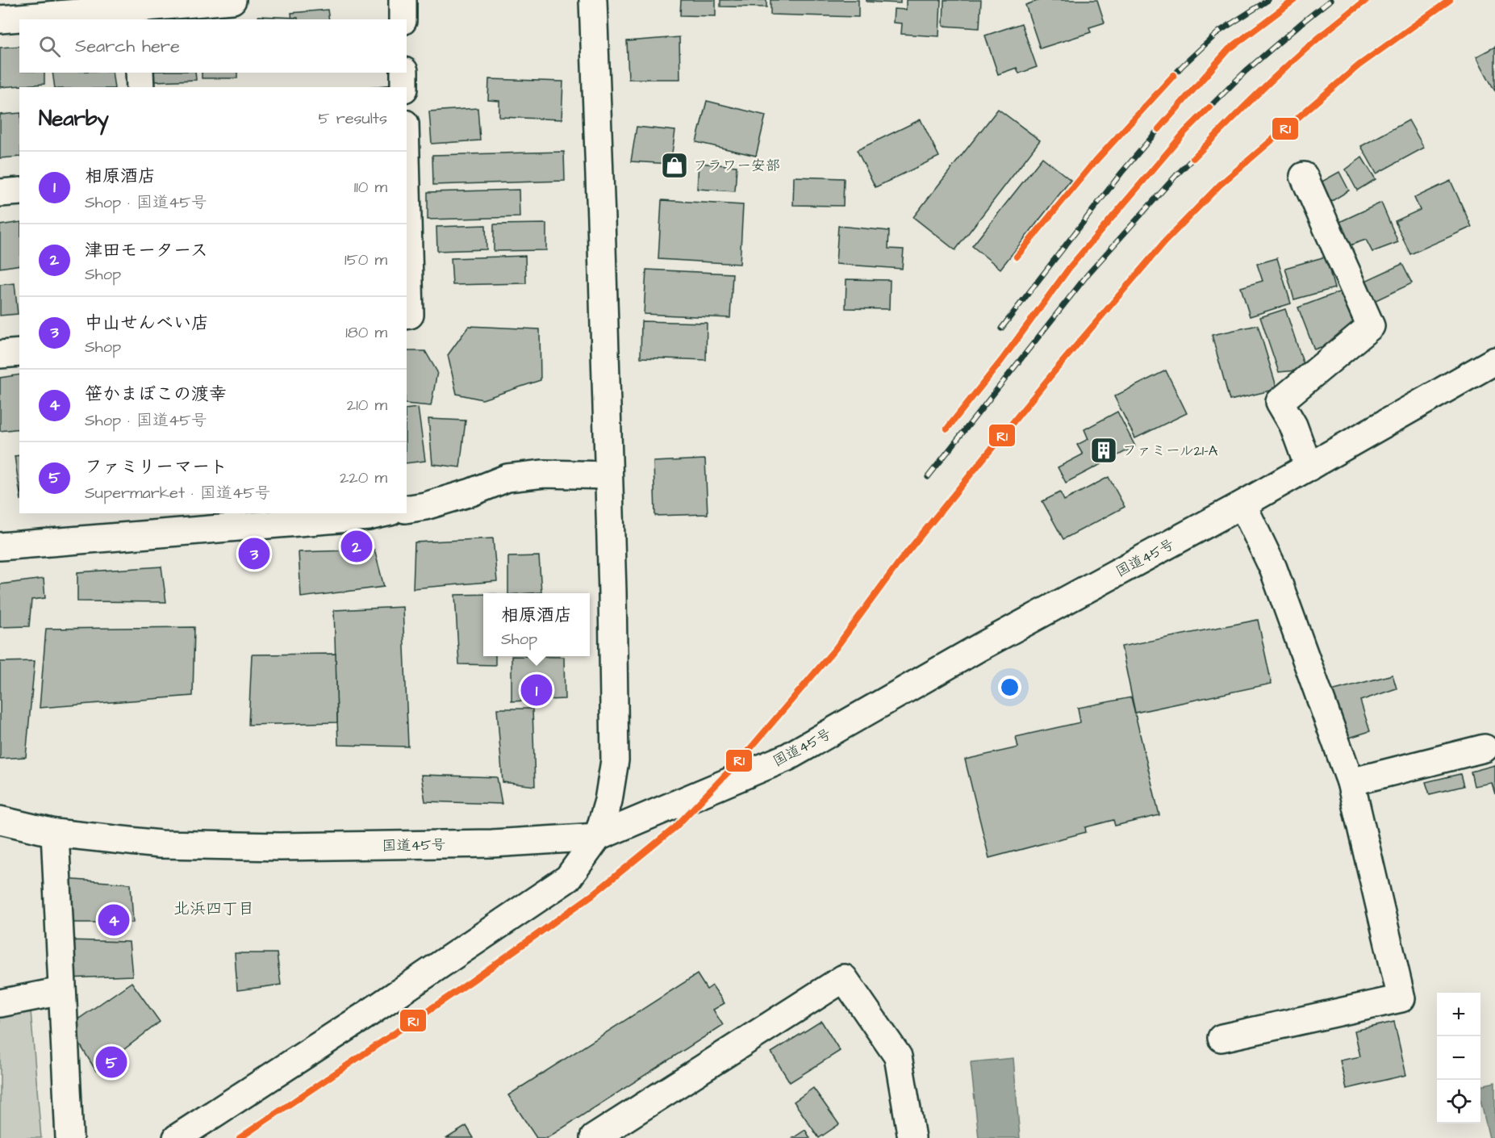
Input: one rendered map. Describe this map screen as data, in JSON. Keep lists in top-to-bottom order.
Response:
{
  "streets": {
    "main road": ["国道45号"]
  },
  "districts": ["北浜四丁目"],
  "places": {
    "shop": ["フラワー安部"],
    "building": ["ファミール21-A"]
  },
  "lines": ["transit line R1"],
  "page": {
    "search": "Search here",
    "heading": ["Nearby", "5 results"],
    "list": [
      {
        "mark": "1",
        "name": "相原酒店",
        "note": "Shop · 国道45号",
        "value": "110 m"
      },
      {
        "mark": "2",
        "name": "津田モータース",
        "note": "Shop",
        "value": "150 m"
      },
      {
        "mark": "3",
        "name": "中山せんべい店",
        "note": "Shop",
        "value": "180 m"
      },
      {
        "mark": "4",
        "name": "笹かまぼこの渡幸",
        "note": "Shop · 国道45号",
        "value": "210 m"
      },
      {
        "mark": "5",
        "name": "ファミリーマート",
        "note": "Supermarket · 国道45号",
        "value": "220 m"
      }
    ],
    "pins": [
      "2",
      "3",
      "1",
      "4",
      "5"
    ],
    "popup": ["相原酒店", "Shop"],
    "map_buttons": ["+", "−"]
  }
}
